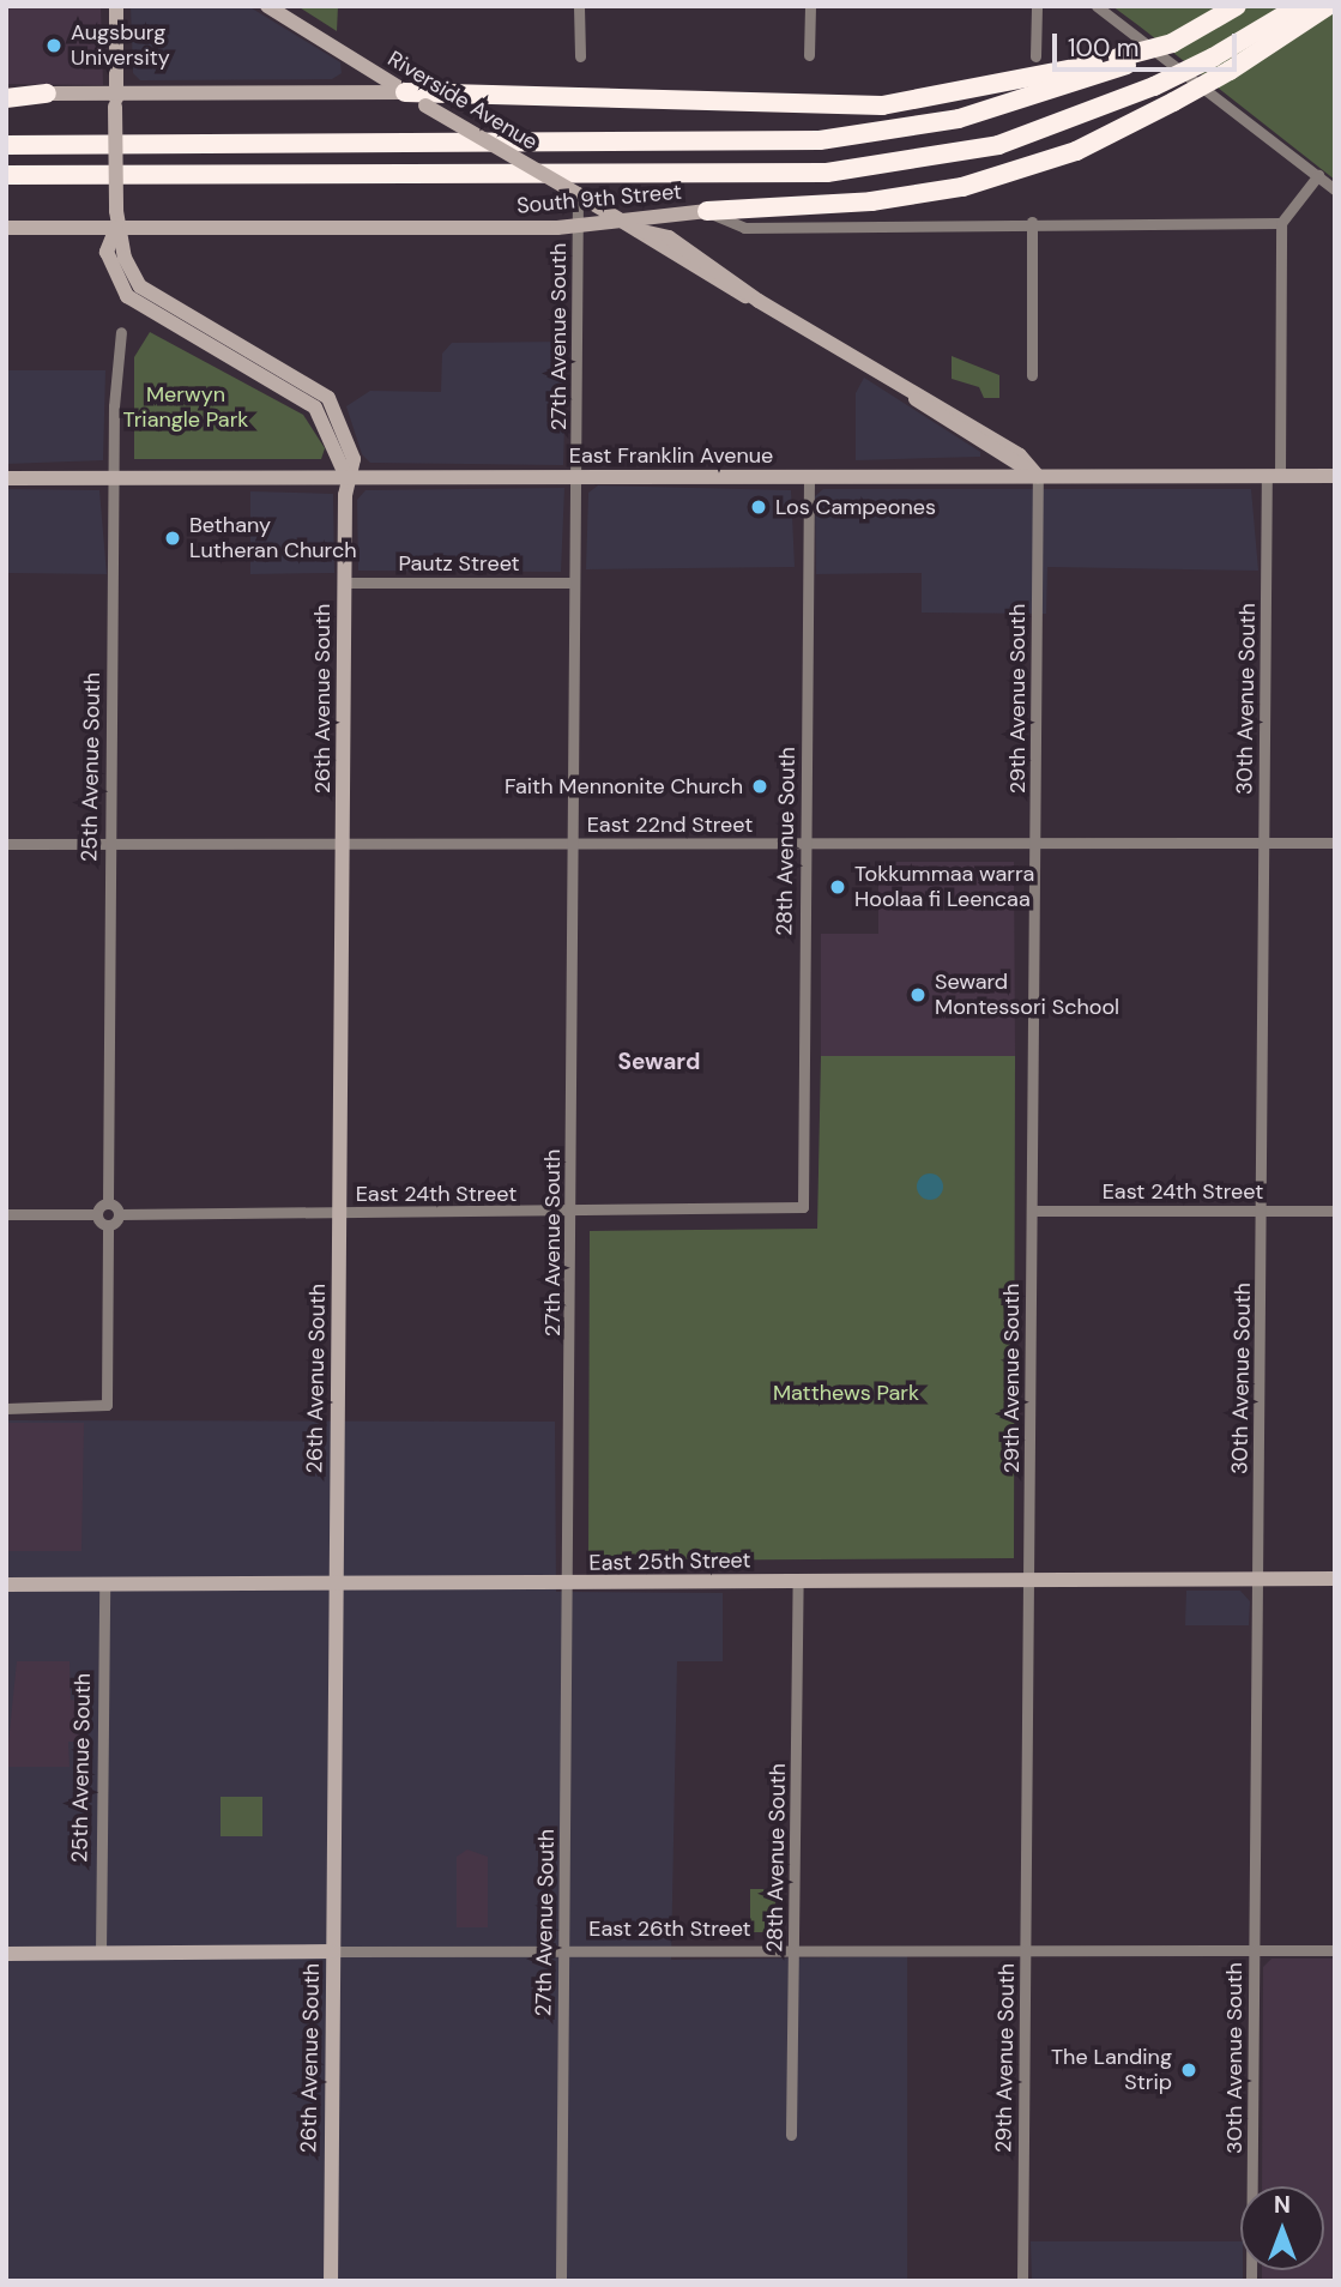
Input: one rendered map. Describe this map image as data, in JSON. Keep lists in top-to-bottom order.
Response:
{
  "streets": {
    "street": [
      "Riverside Avenue",
      "South 9th Street",
      "27th Avenue South",
      "East Franklin Avenue",
      "Pautz Street",
      "26th Avenue South",
      "29th Avenue South",
      "30th Avenue South",
      "25th Avenue South",
      "East 22nd Street",
      "28th Avenue South",
      "East 24th Street",
      "East 25th Street",
      "East 26th Street"
    ]
  },
  "crossings": [
    ["Riverside Avenue", "South 9th Street"],
    ["Riverside Avenue", "27th Avenue South"],
    ["Riverside Avenue", "East Franklin Avenue"],
    ["Riverside Avenue", "29th Avenue South"],
    ["South 9th Street", "27th Avenue South"],
    ["South 9th Street", "26th Avenue South"],
    ["South 9th Street", "30th Avenue South"],
    ["27th Avenue South", "East Franklin Avenue"],
    ["27th Avenue South", "Pautz Street"],
    ["27th Avenue South", "East 22nd Street"],
    ["27th Avenue South", "East 24th Street"],
    ["27th Avenue South", "East 25th Street"],
    ["27th Avenue South", "East 26th Street"],
    ["East Franklin Avenue", "26th Avenue South"],
    ["East Franklin Avenue", "29th Avenue South"],
    ["East Franklin Avenue", "30th Avenue South"],
    ["East Franklin Avenue", "25th Avenue South"],
    ["East Franklin Avenue", "28th Avenue South"],
    ["Pautz Street", "26th Avenue South"],
    ["26th Avenue South", "East 22nd Street"],
    ["26th Avenue South", "East 24th Street"],
    ["26th Avenue South", "East 25th Street"],
    ["26th Avenue South", "East 26th Street"],
    ["29th Avenue South", "East 22nd Street"],
    ["29th Avenue South", "East 24th Street"],
    ["29th Avenue South", "East 25th Street"],
    ["29th Avenue South", "East 26th Street"],
    ["30th Avenue South", "East 22nd Street"],
    ["30th Avenue South", "East 24th Street"],
    ["30th Avenue South", "East 25th Street"],
    ["30th Avenue South", "East 26th Street"],
    ["25th Avenue South", "East 22nd Street"],
    ["25th Avenue South", "East 25th Street"],
    ["25th Avenue South", "East 26th Street"],
    ["East 22nd Street", "28th Avenue South"],
    ["28th Avenue South", "East 24th Street"],
    ["28th Avenue South", "East 25th Street"],
    ["28th Avenue South", "East 26th Street"]
  ],
  "districts": ["Seward"],
  "parks": ["Merwyn Triangle Park", "Matthews Park"],
  "places": [
    "Augsburg University",
    "Los Campeones",
    "Bethany Lutheran Church",
    "Faith Mennonite Church",
    "Tokkummaa warra Hoolaa fi Leencaa",
    "Seward Montessori School",
    "The Landing Strip"
  ],
  "scale_bar": "100 m",
  "north": "top"
}
